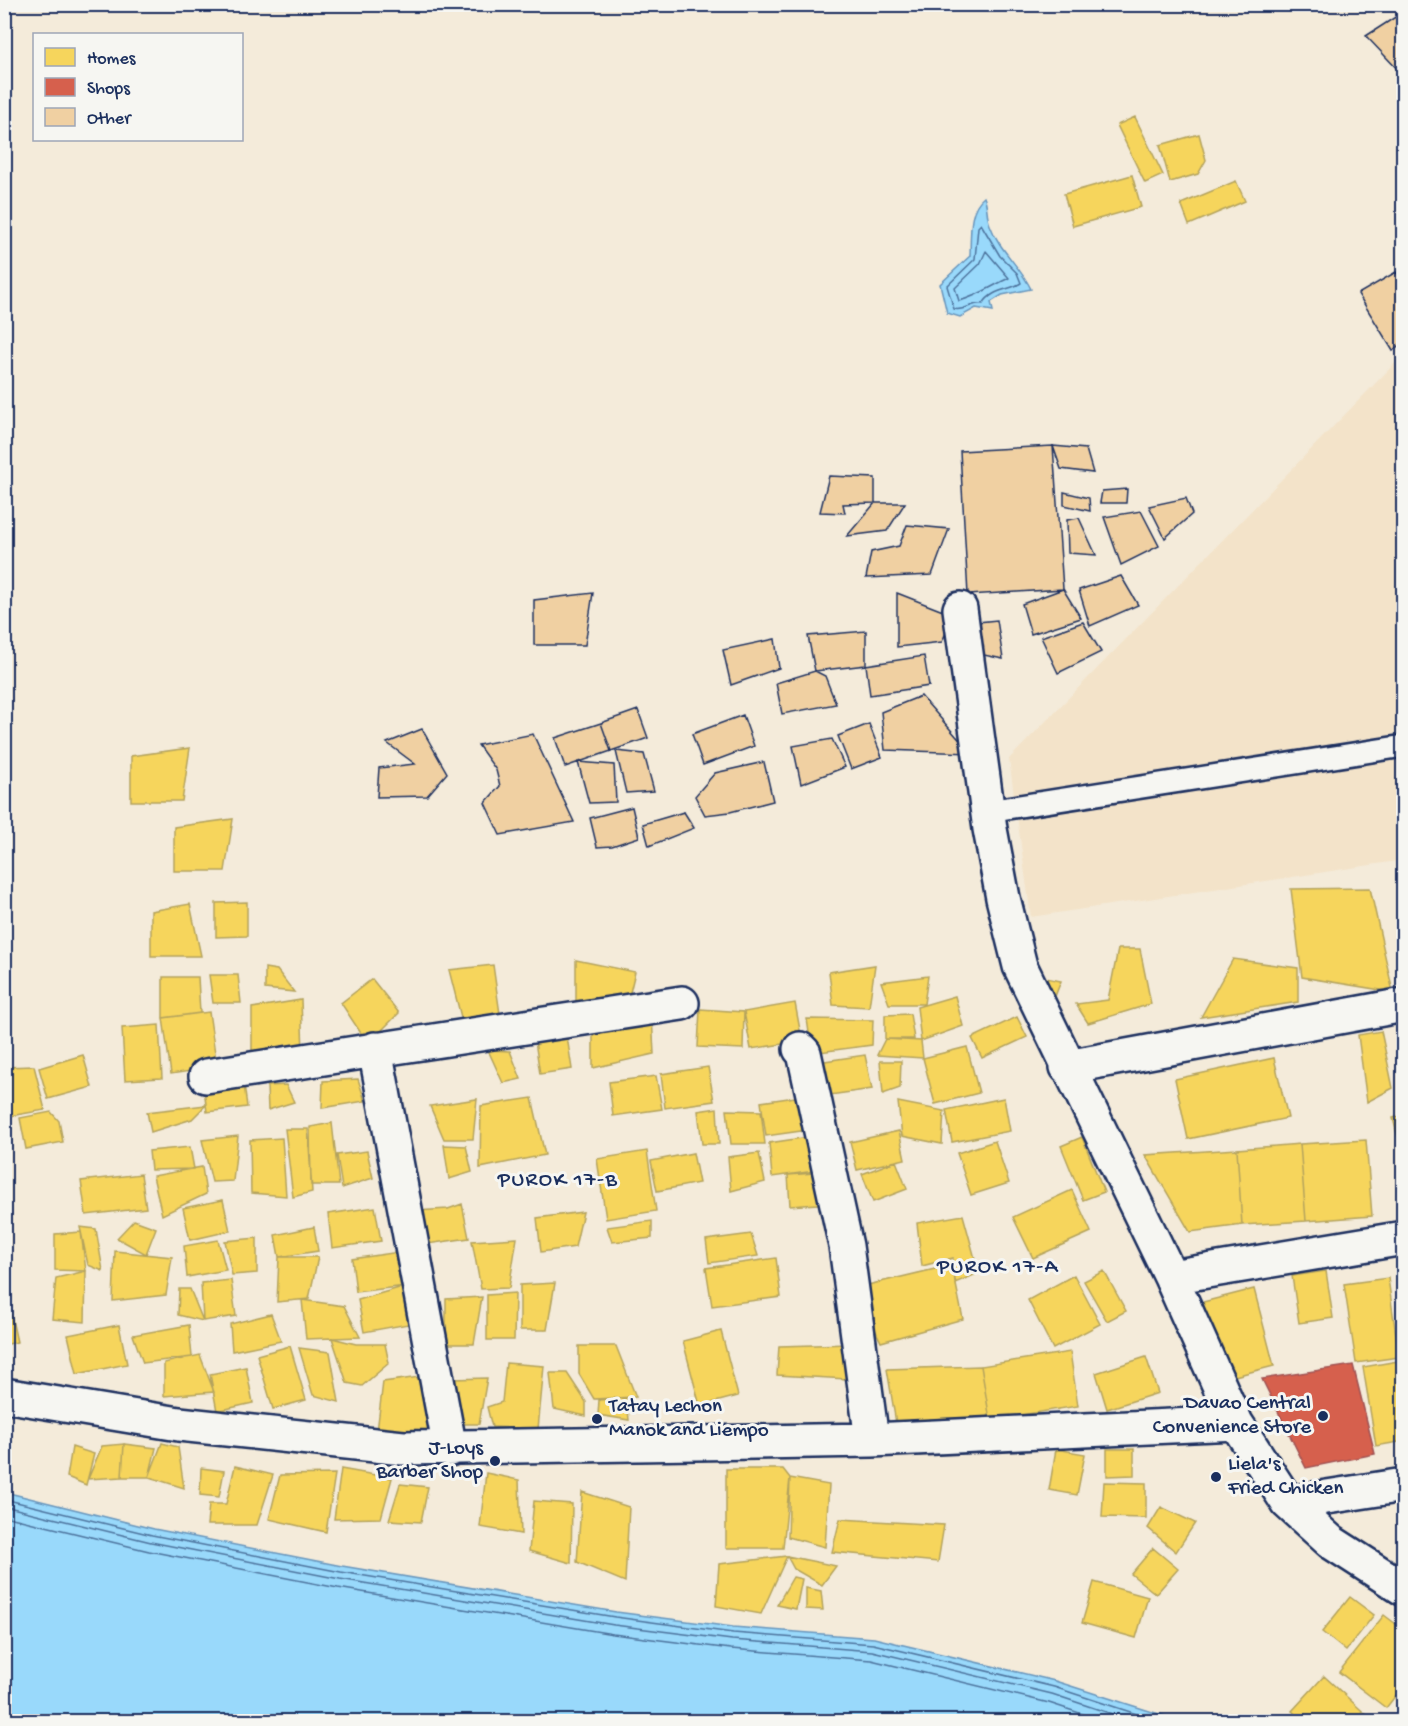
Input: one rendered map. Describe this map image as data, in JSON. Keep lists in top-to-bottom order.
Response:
{
  "districts": ["PUROK 17-B", "PUROK 17-A"],
  "places": [
    "Davao Central Convenience Store",
    "Tatay Lechon Manok and Liempo",
    "J-Loys Barber Shop",
    "Liela's Fried Chicken"
  ],
  "legend": ["Homes", "Shops", "Other"]
}
